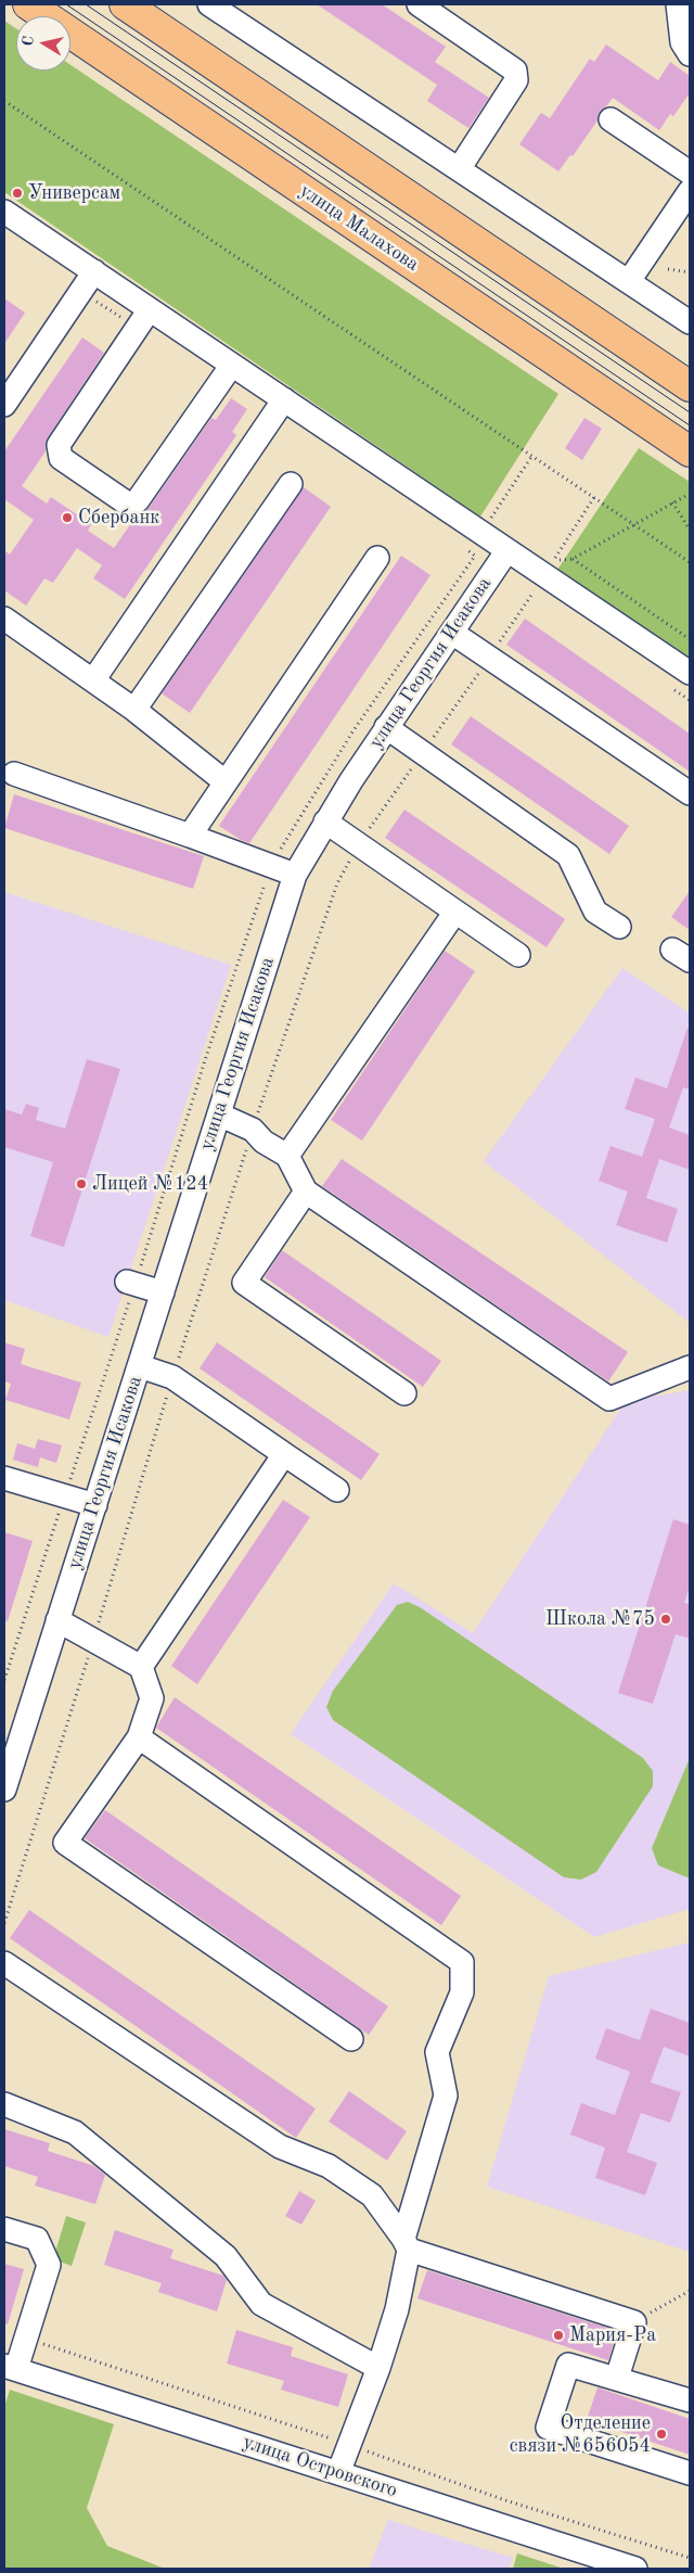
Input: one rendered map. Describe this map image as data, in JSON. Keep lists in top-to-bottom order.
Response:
{
  "streets": {
    "main road": ["улица Малахова"],
    "street": ["улица Георгия Исакова", "улица Островского"]
  },
  "places": [
    "Универсам",
    "Сбербанк",
    "Лицей №124",
    "Школа №75",
    "Мария-Ра",
    "Отделение связи №656054"
  ],
  "north": "left"
}
